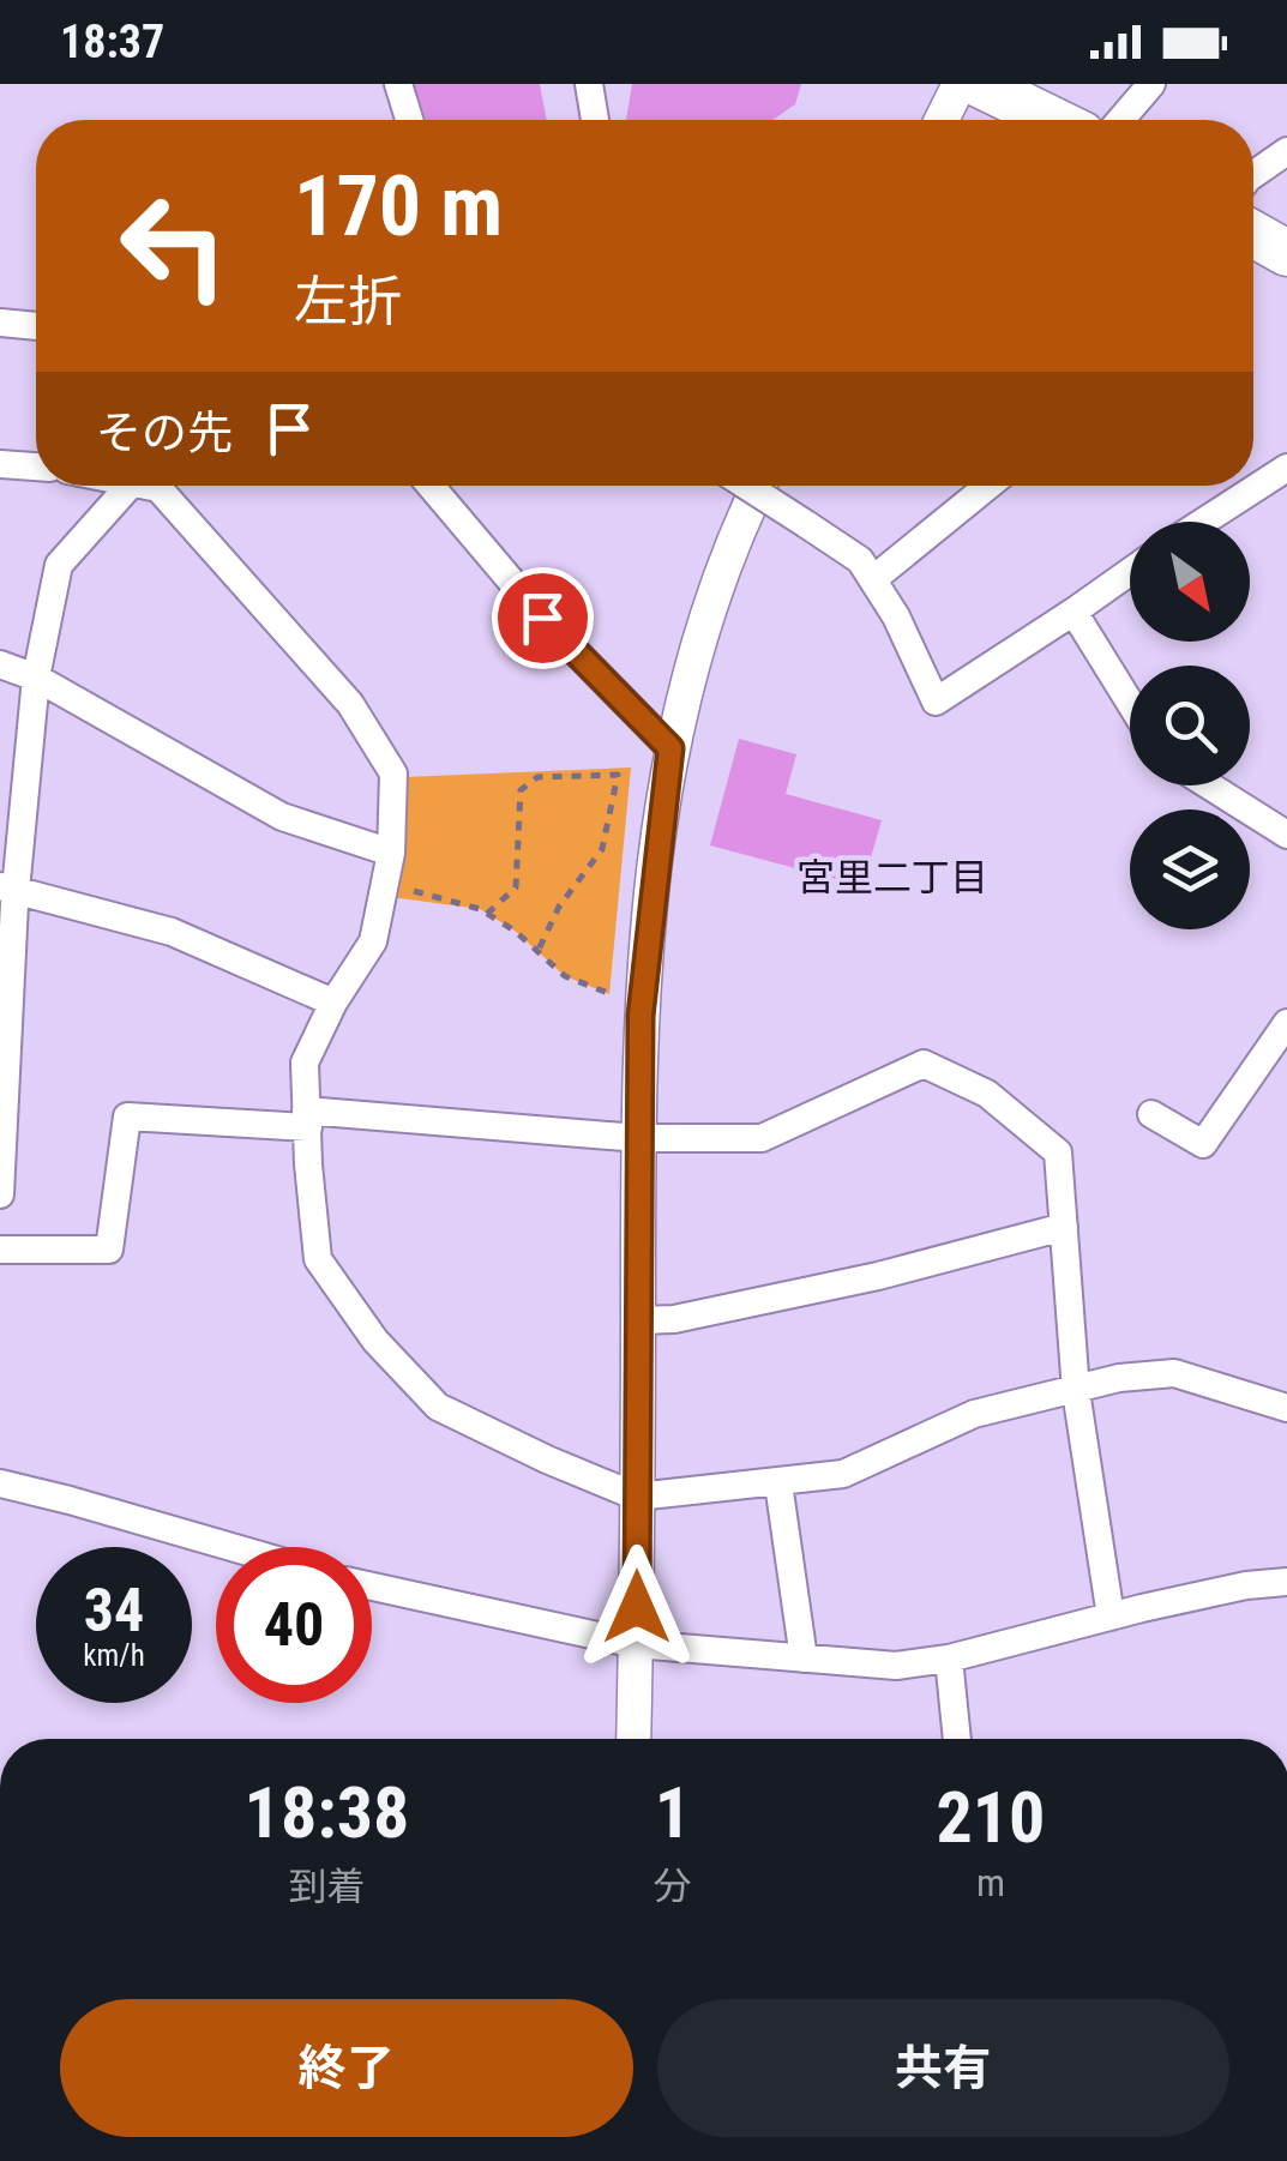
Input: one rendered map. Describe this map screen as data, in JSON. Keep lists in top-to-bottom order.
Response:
{
  "districts": ["宮里二丁目"],
  "north": "bottom right",
  "page": {
    "status": "18:37",
    "turn": ["170 m", "左折"],
    "then": "その先",
    "speed": "34 km/h",
    "limit": "40",
    "eta": [
      "18:38",
      "到着",
      "1",
      "分",
      "210",
      "m"
    ],
    "buttons": ["終了", "共有"]
  }
}
